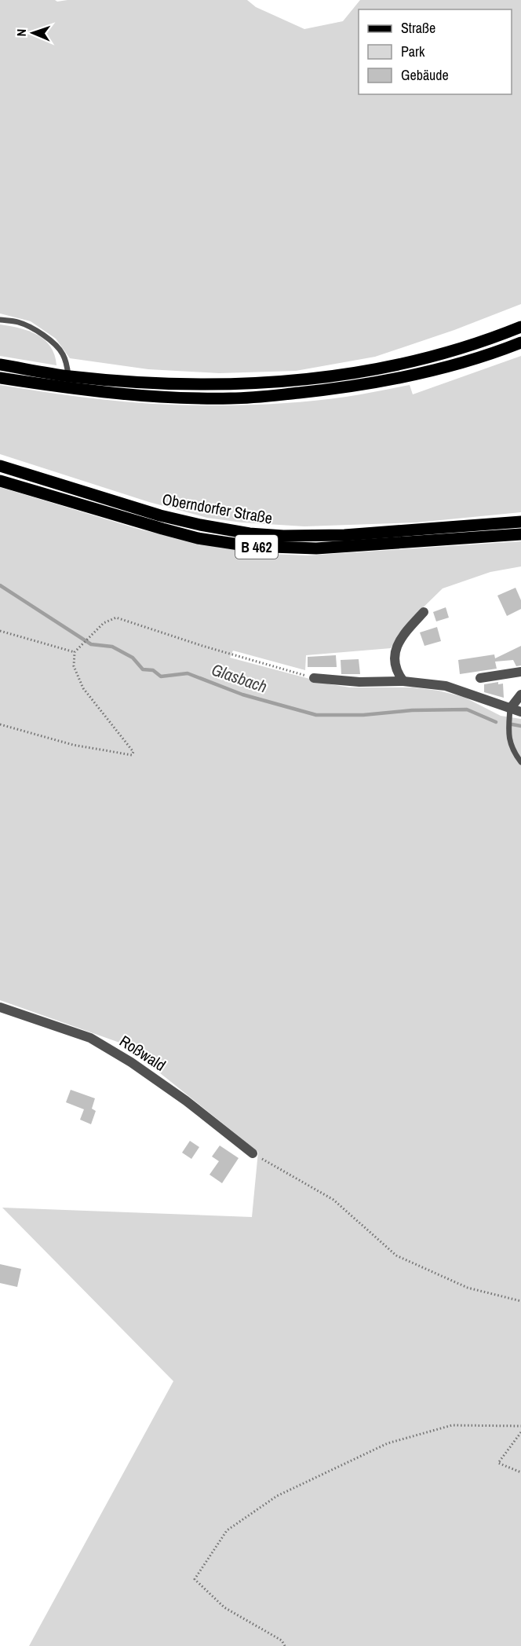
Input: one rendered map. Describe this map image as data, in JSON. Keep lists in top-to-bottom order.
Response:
{
  "streets": {
    "main road": ["Oberndorfer Straße", "B 462"],
    "street": ["Roßwald"]
  },
  "water": ["Glasbach"],
  "legend": ["Straße", "Park", "Gebäude"],
  "north": "left"
}
